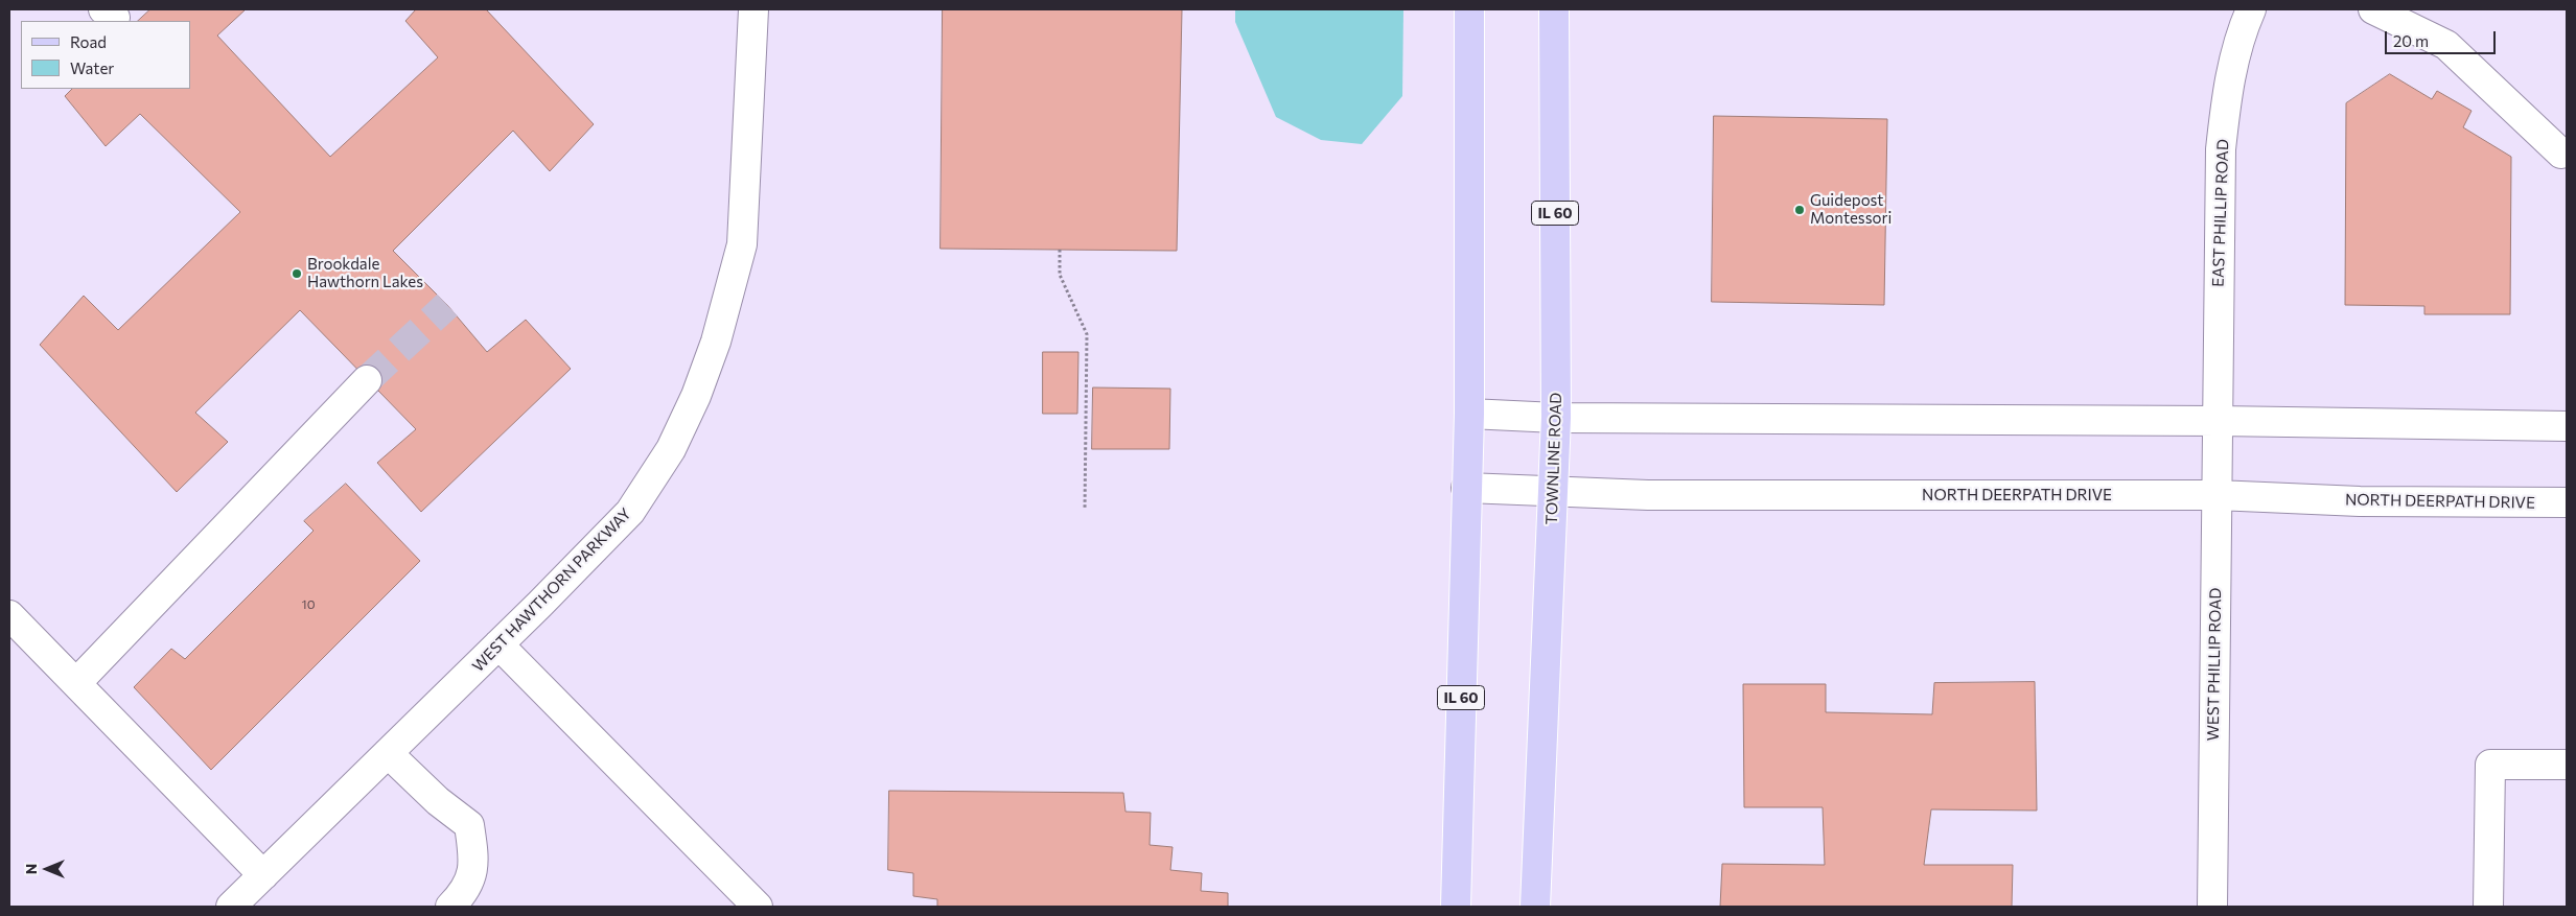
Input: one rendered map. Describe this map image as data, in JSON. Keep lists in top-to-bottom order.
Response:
{
  "streets": {
    "main road": ["IL 60", "TOWNLINE ROAD"],
    "street": [
      "EAST PHILLIP ROAD",
      "NORTH DEERPATH DRIVE",
      "WEST HAWTHORN PARKWAY",
      "WEST PHILLIP ROAD"
    ]
  },
  "crossings": [
    ["IL 60", "NORTH DEERPATH DRIVE"],
    ["EAST PHILLIP ROAD", "WEST PHILLIP ROAD"],
    ["TOWNLINE ROAD", "NORTH DEERPATH DRIVE"],
    ["NORTH DEERPATH DRIVE", "WEST PHILLIP ROAD"]
  ],
  "places": ["Guidepost Montessori", "Brookdale Hawthorn Lakes"],
  "house_numbers": ["10"],
  "legend": ["Road", "Water"],
  "scale_bar": "20 m",
  "north": "left"
}
